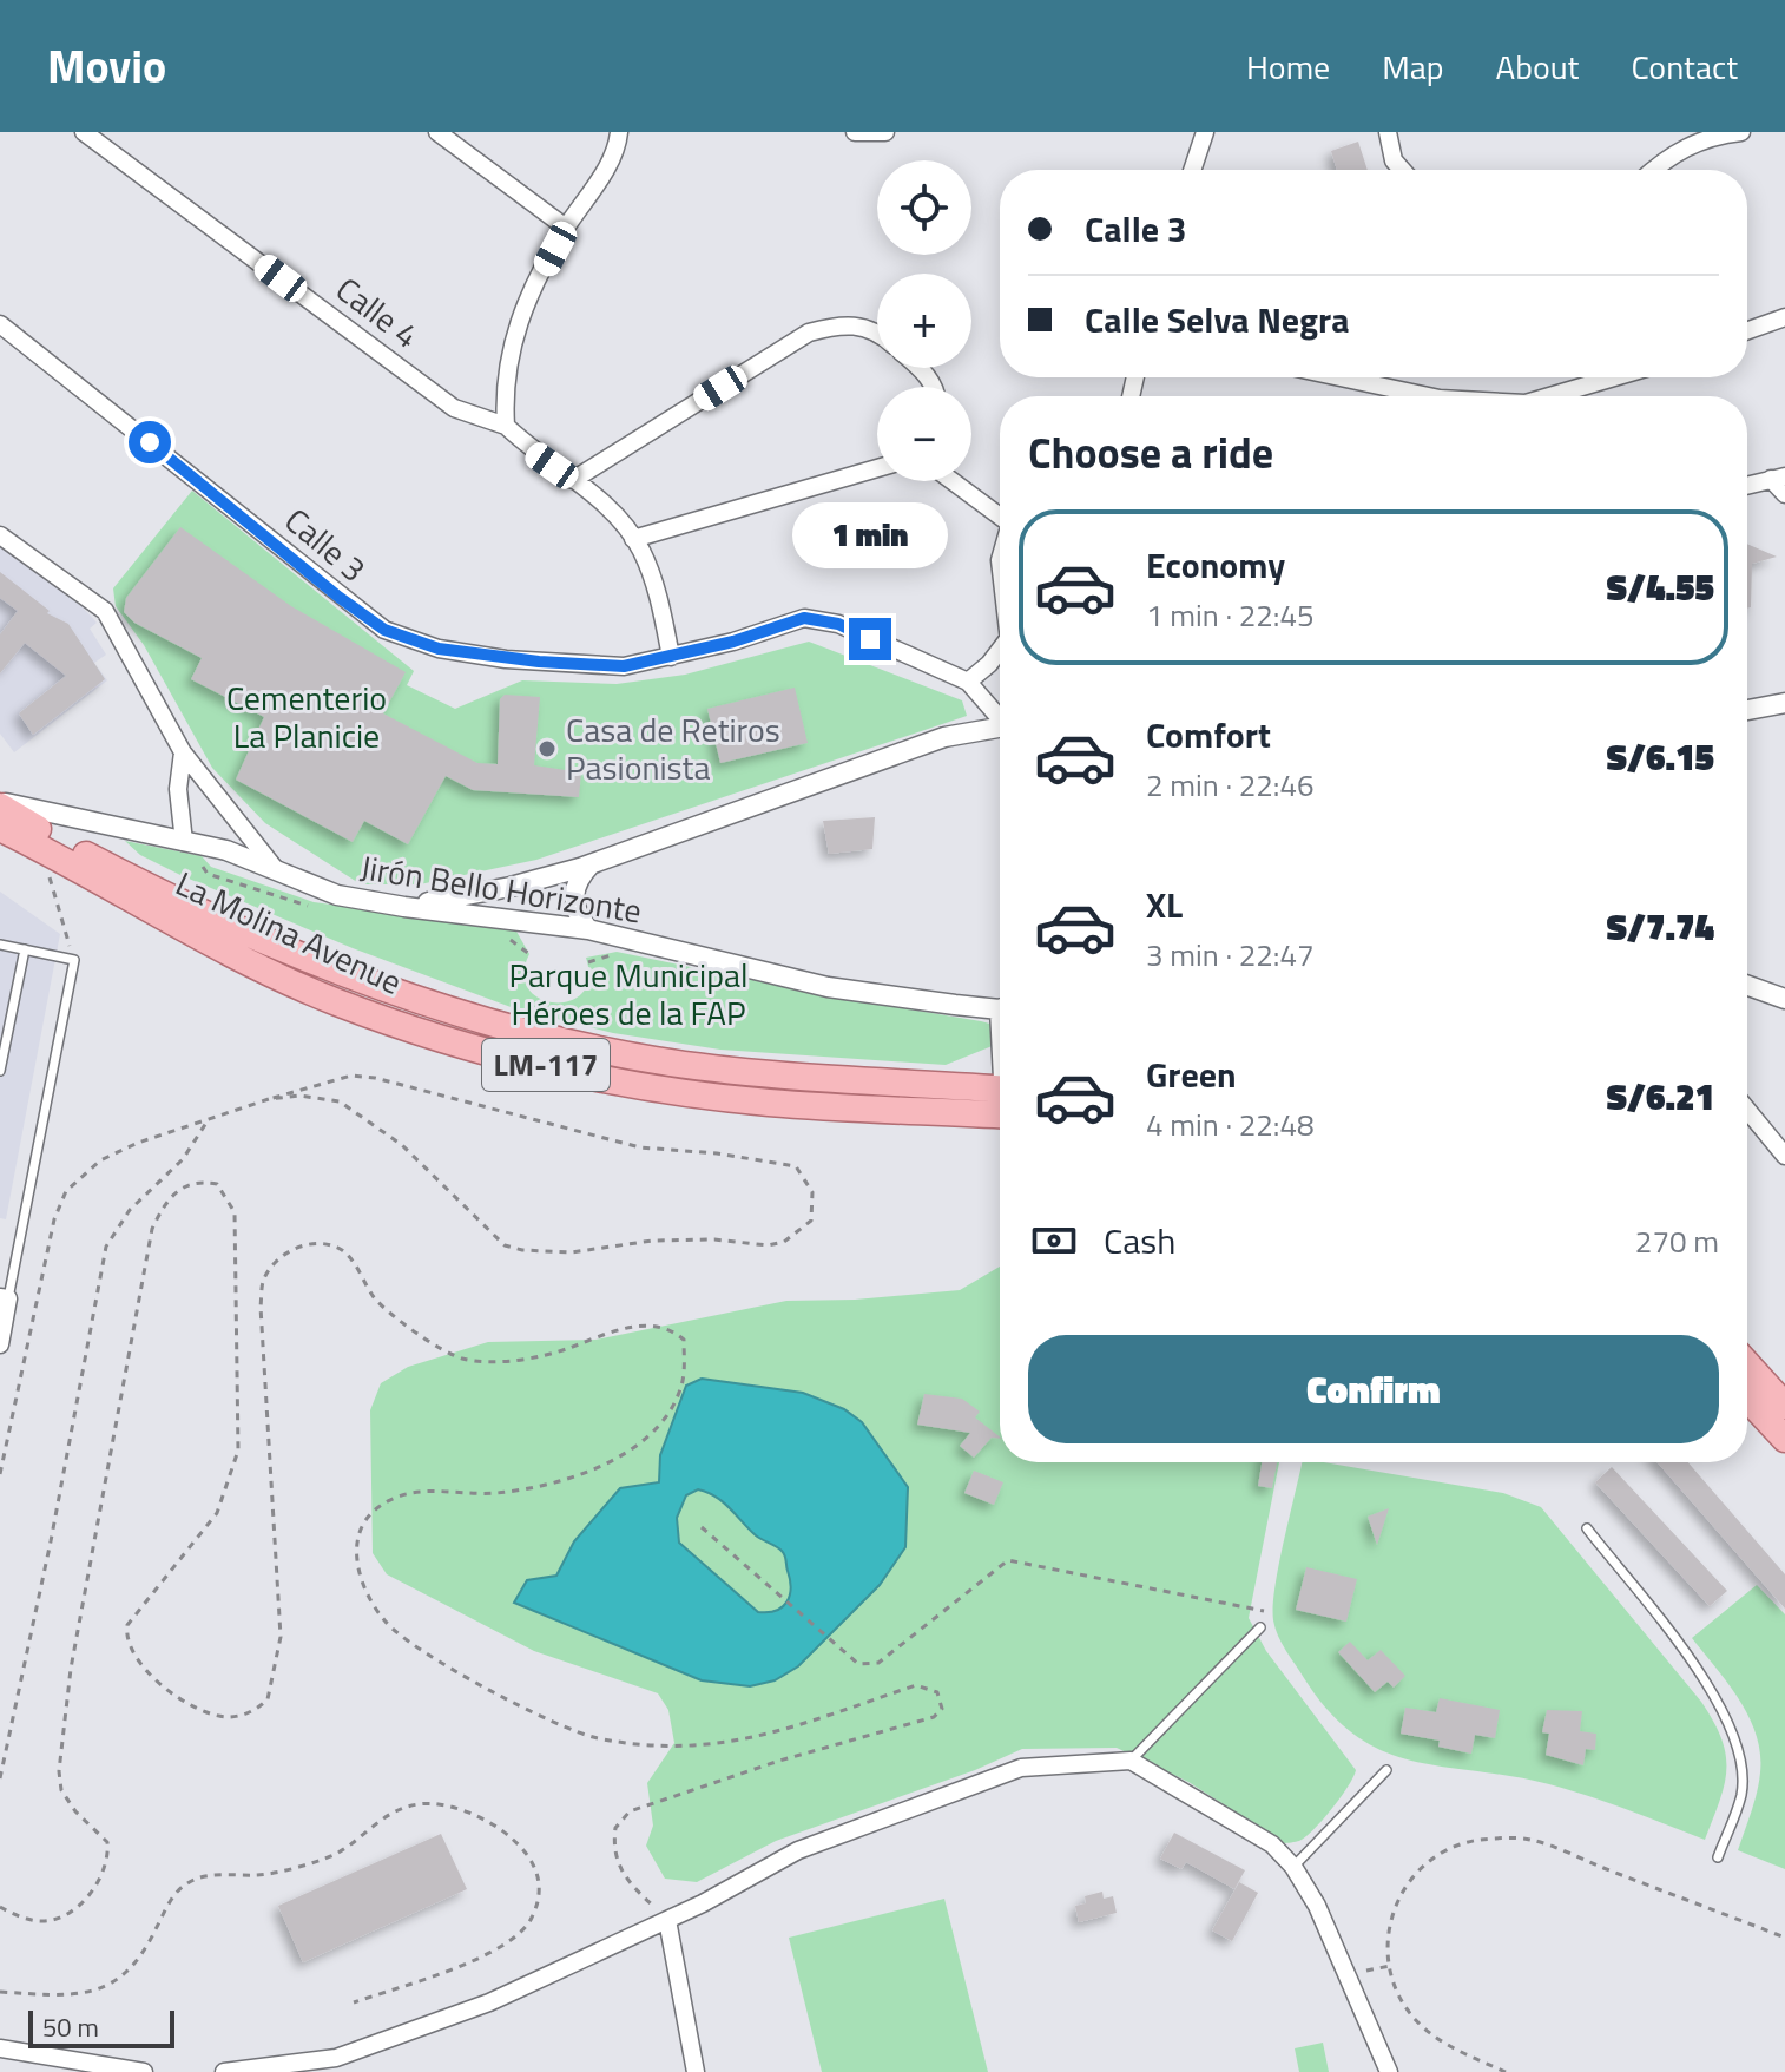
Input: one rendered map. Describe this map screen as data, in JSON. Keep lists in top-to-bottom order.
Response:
{
  "streets": {
    "main road": ["La Molina Avenue", "LM-117"],
    "street": ["Calle 4", "Calle 3", "Jirón Bello Horizonte"]
  },
  "crossings": [
    ["Jirón Bello Horizonte", "La Molina Avenue"]
  ],
  "parks": ["Cementerio La Planicie", "Parque Municipal Héroes de la FAP"],
  "places": ["Casa de Retiros Pasionista"],
  "scale_bar": "50 m",
  "page": {
    "header": "Movio",
    "nav": [
      "Home",
      "Map",
      "About",
      "Contact"
    ],
    "map_buttons": ["+", "−"],
    "banner": ["Calle 3", "Calle Selva Negra"],
    "heading": "Choose a ride",
    "bubble": "1 min",
    "list": [
      {
        "name": "Economy",
        "note": "1 min · 22:45",
        "value": "S/4.55"
      },
      {
        "name": "Comfort",
        "note": "2 min · 22:46",
        "value": "S/6.15"
      },
      {
        "name": "XL",
        "note": "3 min · 22:47",
        "value": "S/7.74"
      },
      {
        "name": "Green",
        "note": "4 min · 22:48",
        "value": "S/6.21"
      }
    ],
    "pay": ["Cash", "270 m"],
    "buttons": "Confirm",
    "scale": "50 m"
  }
}
